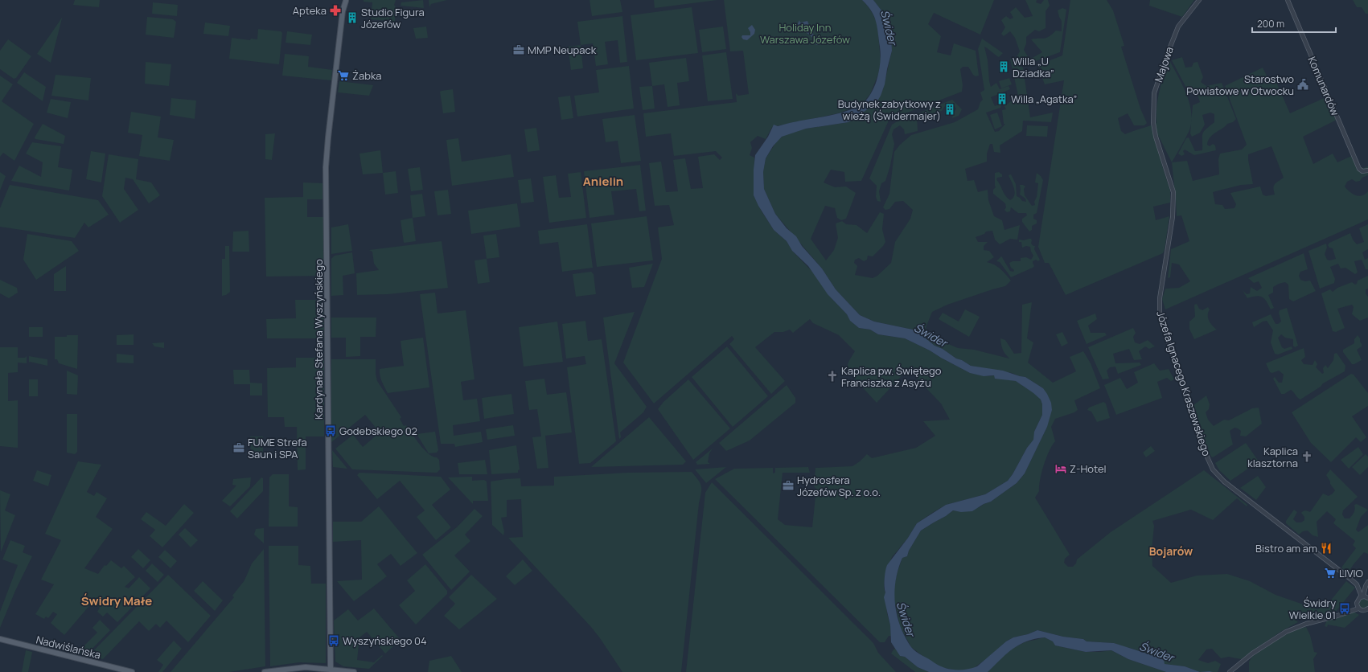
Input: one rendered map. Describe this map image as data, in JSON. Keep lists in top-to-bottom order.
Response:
{
  "streets": {
    "main road": ["Kardynała Stefana Wyszyńskiego", "Nadwiślańska"],
    "street": ["Majowa", "Komunardów", "Józefa Ignacego Kraszewskiego"]
  },
  "crossings": [
    ["Majowa", "Józefa Ignacego Kraszewskiego"]
  ],
  "districts": ["Anielin", "Bojarów", "Świdry Małe"],
  "water": ["Świder"],
  "parks": ["Holiday Inn Warszawa Józefów"],
  "places": {
    "pharmacy": ["Apteka"],
    "building": [
      "Studio Figura Józefów",
      "Willa „U Dziadka”",
      "Willa „Agatka”",
      "Budynek zabytkowy z wieżą (Świdermajer)"
    ],
    "office": ["MMP Neupack", "FUME Strefa Saun i SPA", "Hydrosfera Józefów Sp. z o.o."],
    "supermarket": ["Żabka", "LIVIO"],
    "public building": ["Starostwo Powiatowe w Otwocku"],
    "church": ["Kaplica pw. Świętego Franciszka z Asyżu", "Kaplica klasztorna"],
    "bus stop": ["Godebskiego 02", "Świdry Wielkie 01", "Wyszyńskiego 04"],
    "hotel": ["Z-Hotel"],
    "restaurant": ["Bistro am am"]
  },
  "scale_bar": "200 m"
}
